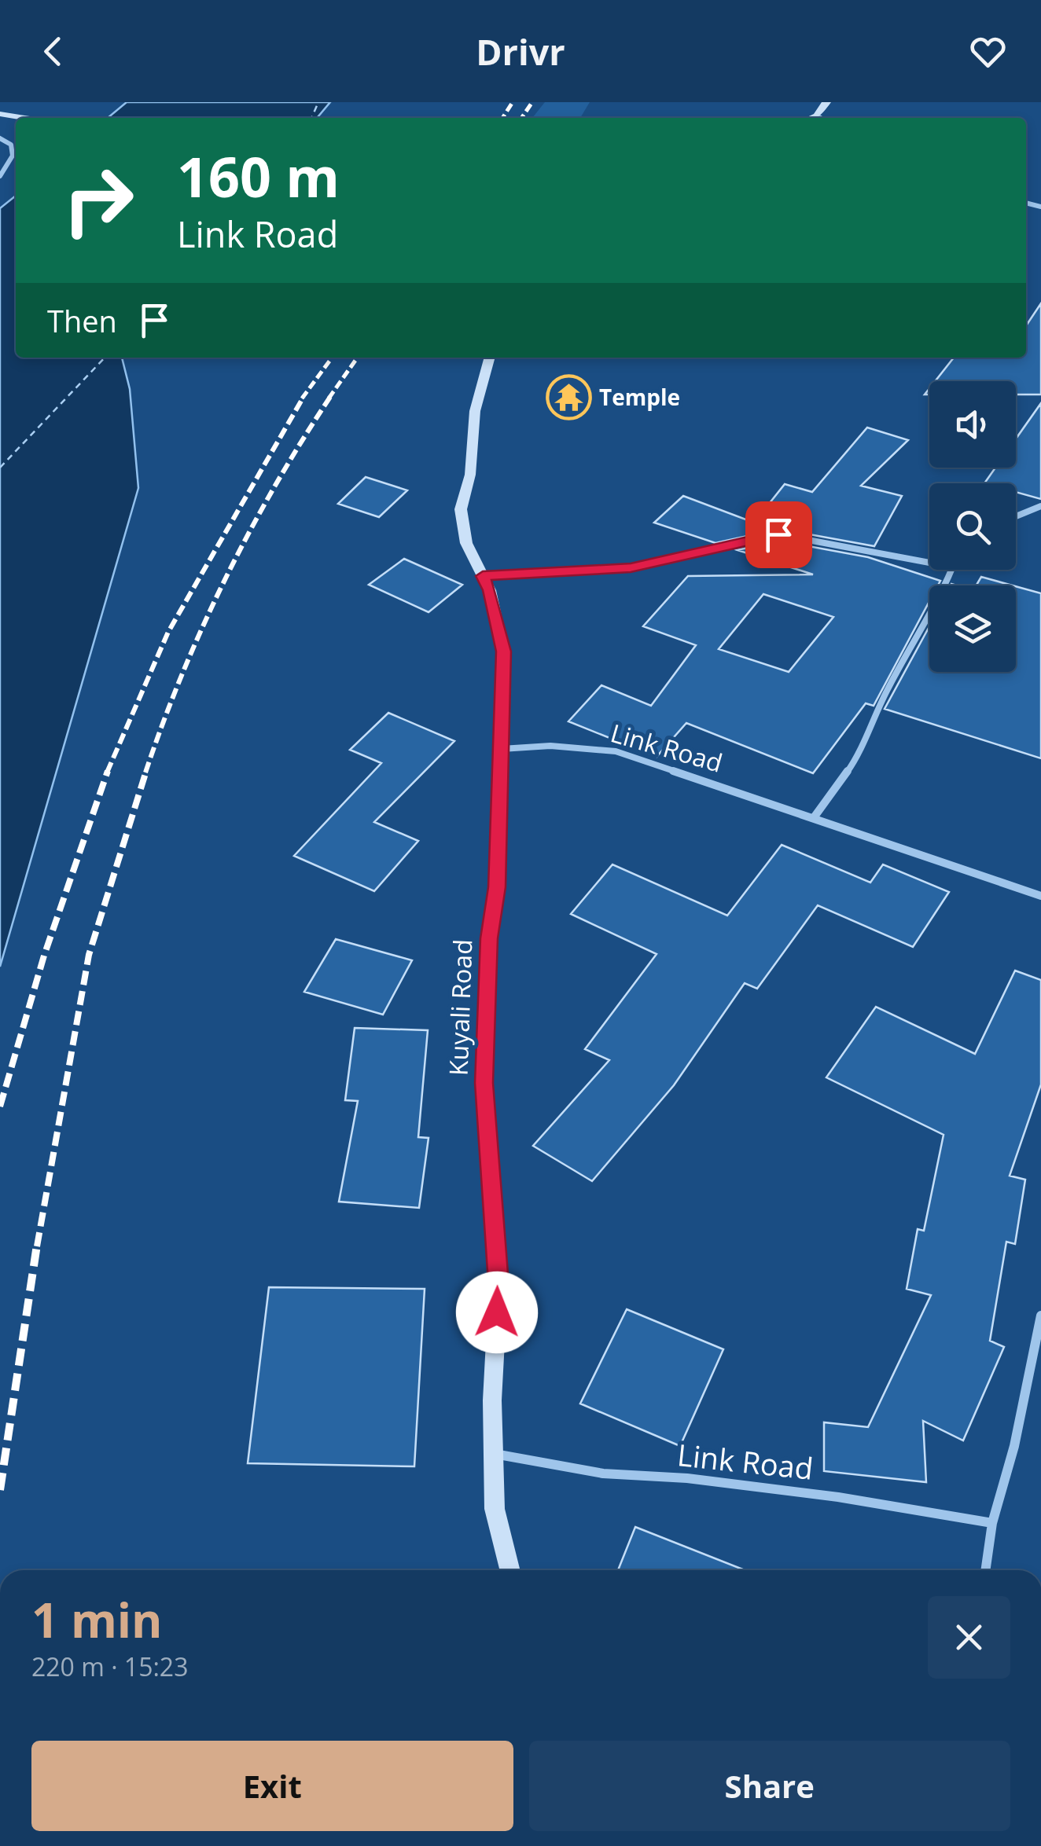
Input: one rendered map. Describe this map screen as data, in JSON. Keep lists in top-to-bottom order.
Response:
{
  "streets": {
    "main road": ["Kuyali Road"],
    "street": ["Link Road"]
  },
  "crossings": [
    ["Link Road", "Kuyali Road"]
  ],
  "places": {
    "temple": ["Temple"]
  },
  "page": {
    "header": "Drivr",
    "turn": ["160 m", "Link Road"],
    "then": "Then",
    "heading": ["1 min", "220 m · 15:23"],
    "buttons": ["Exit", "Share"]
  }
}
